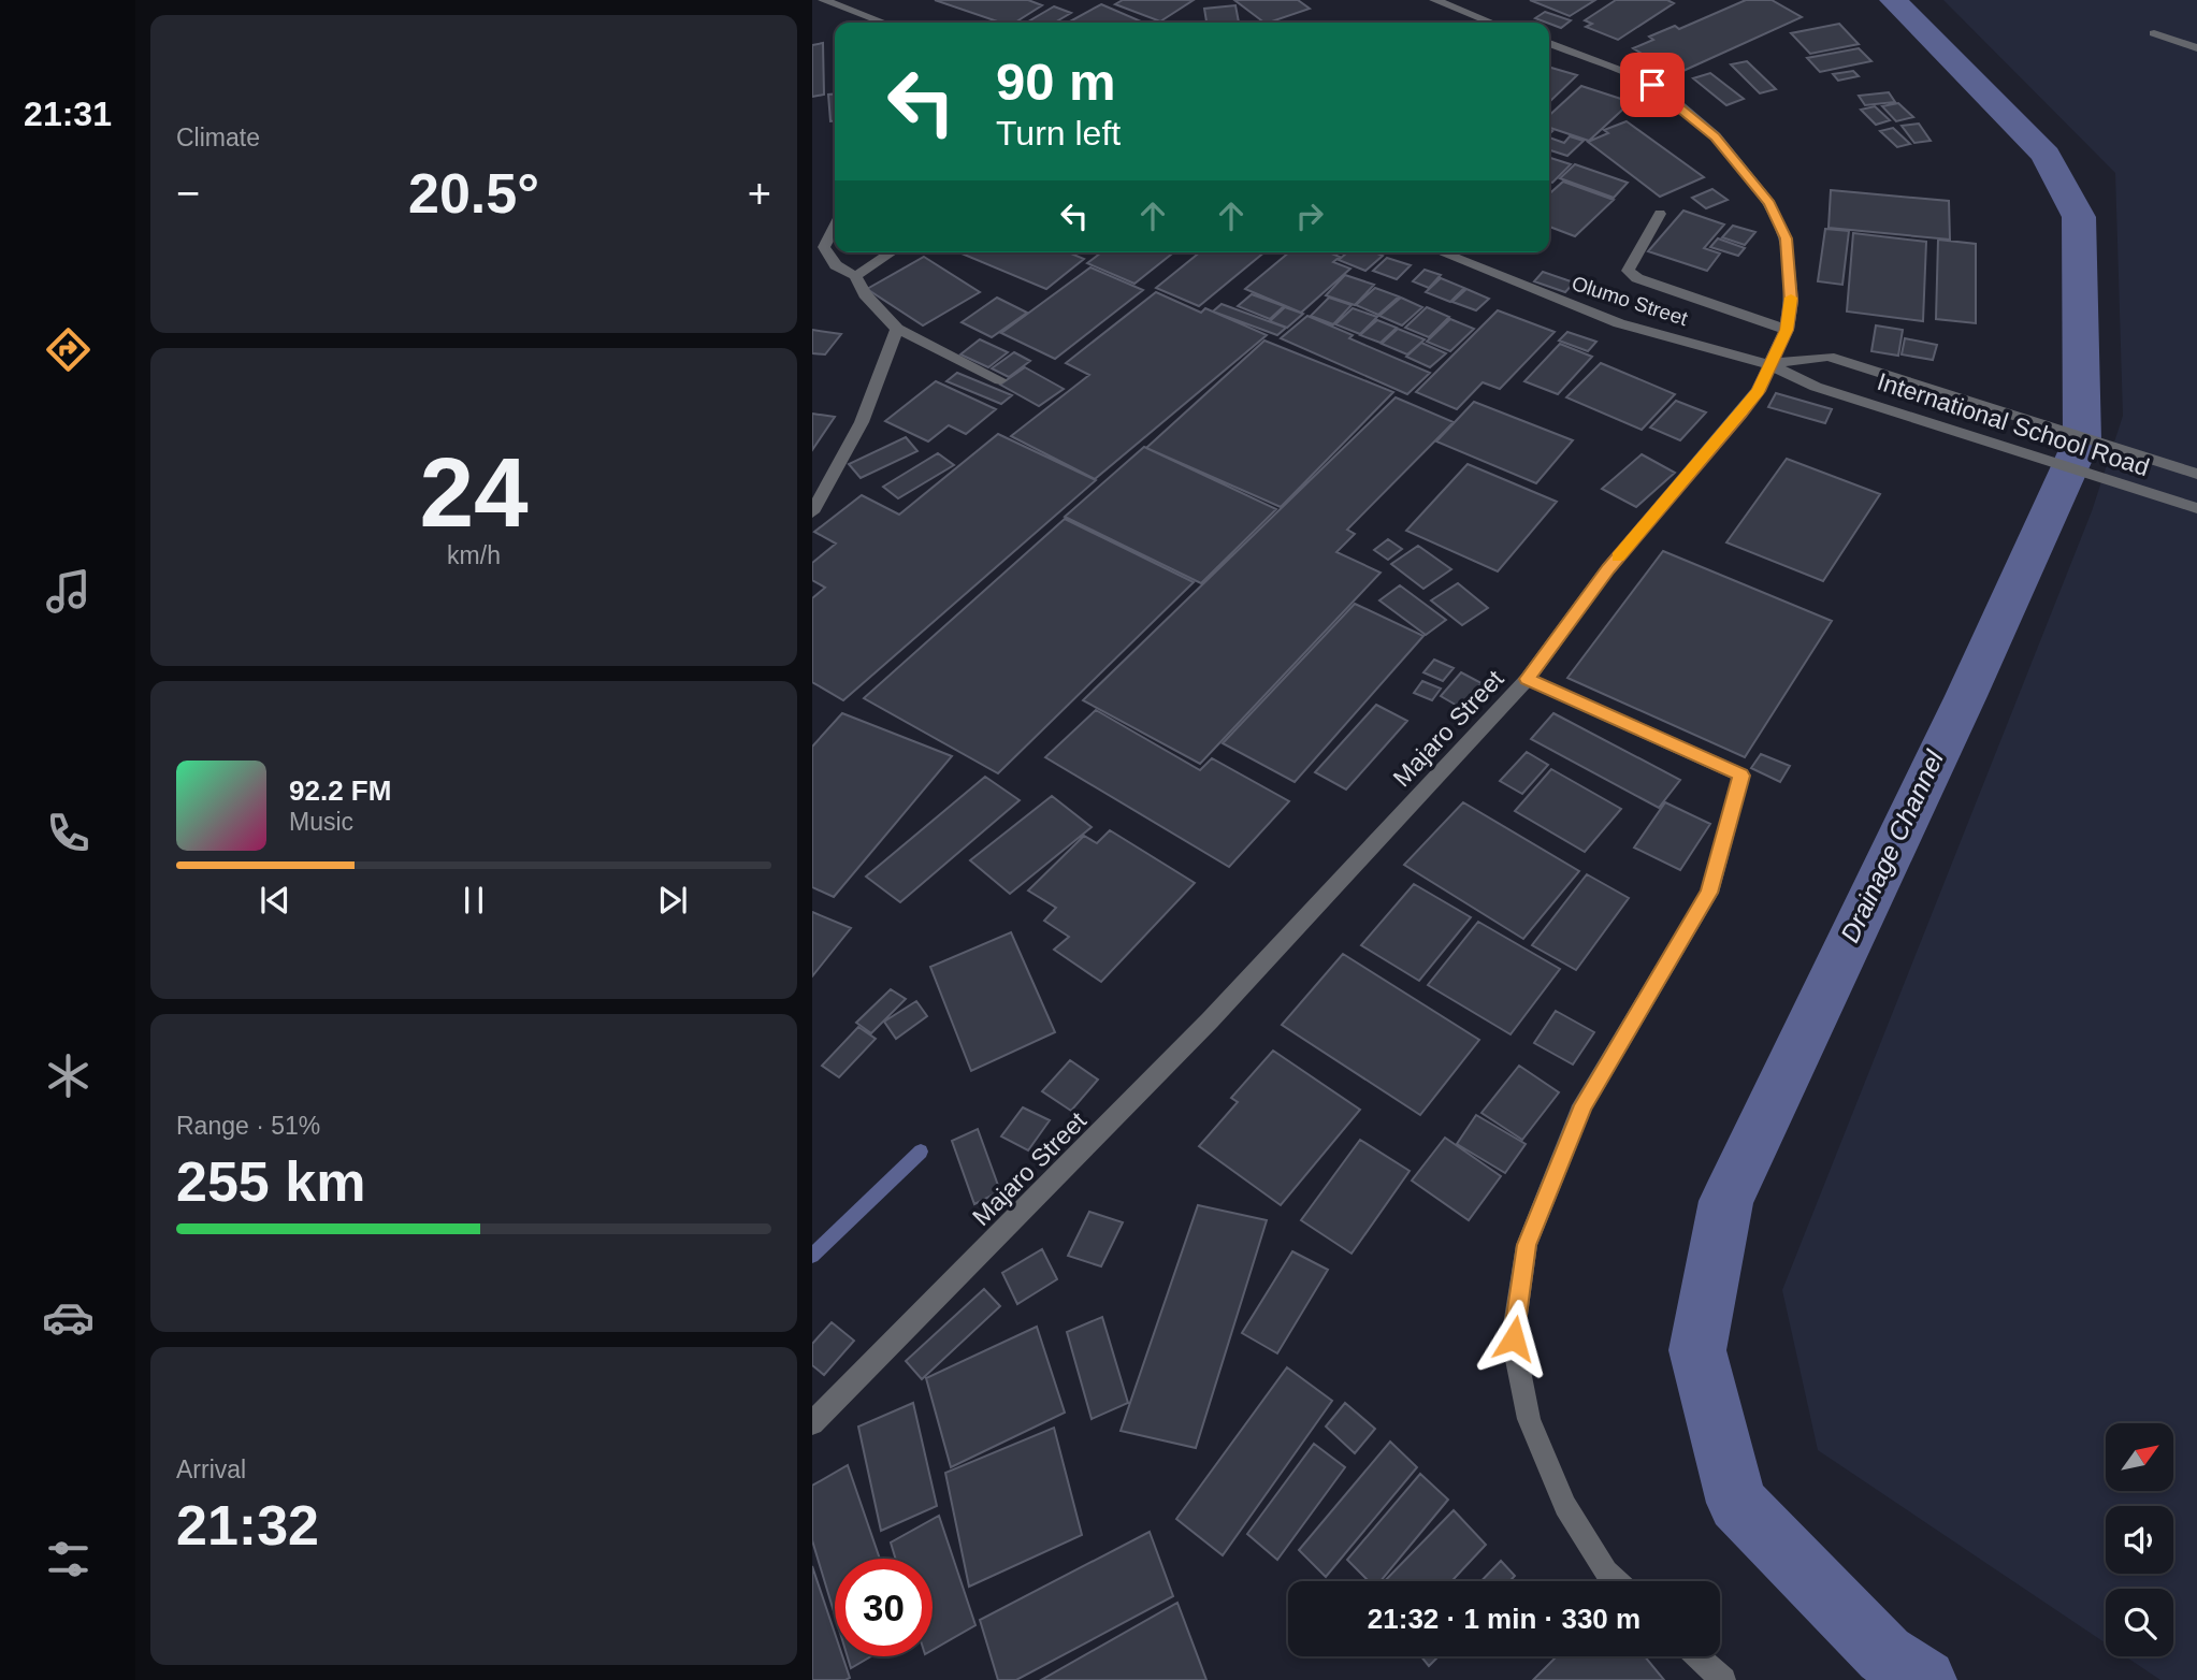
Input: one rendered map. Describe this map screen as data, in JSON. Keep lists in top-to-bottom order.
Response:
{
  "streets": {
    "street": ["Olumo Street", "International School Road", "Majaro Street"]
  },
  "crossings": [
    ["Olumo Street", "International School Road"],
    ["Olumo Street", "Majaro Street"],
    ["International School Road", "Majaro Street"]
  ],
  "water": ["Drainage Channel"],
  "north": "top right",
  "page": {
    "tabs": "21:31",
    "tile": [
      "Climate",
      ["24", "km/h"],
      ["Range · 51%", "255 km"],
      ["Arrival", "21:32"]
    ],
    "turn": ["90 m", "Turn left"],
    "heat": ["−", "20.5°", "+"],
    "song": ["92.2 FM", "Music"],
    "limit": "30",
    "trip": "21:32 · 1 min · 330 m"
  }
}
